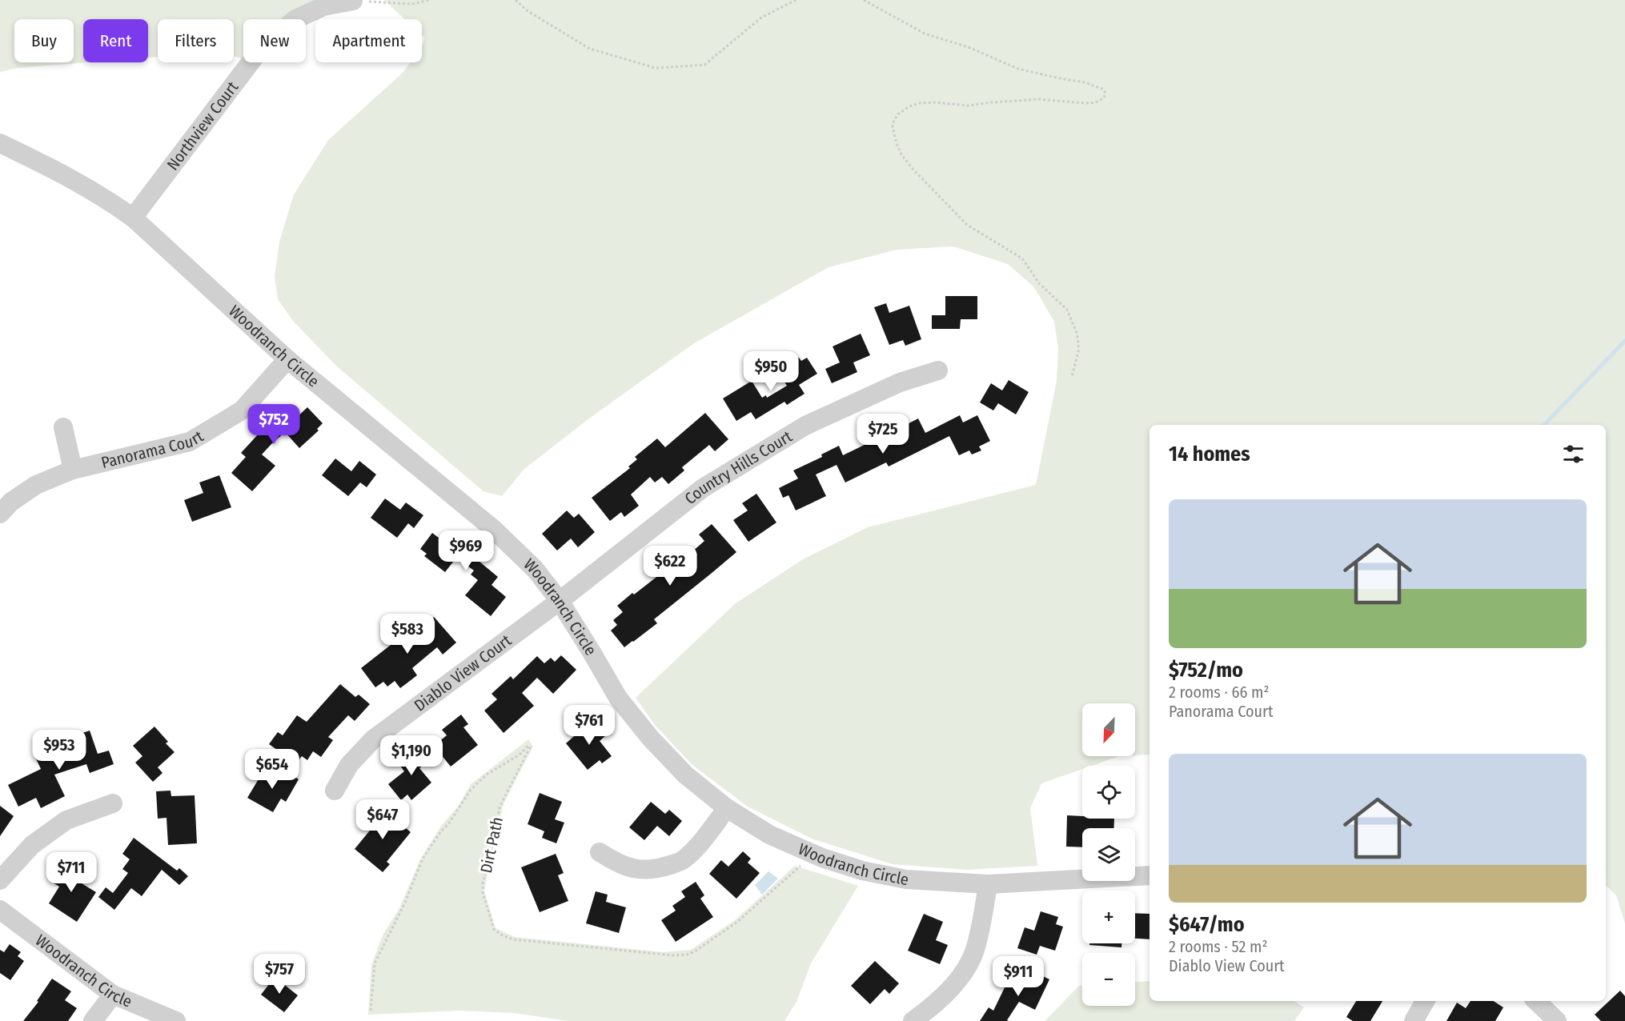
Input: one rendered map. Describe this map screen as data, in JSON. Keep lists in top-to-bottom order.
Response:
{
  "streets": {
    "street": [
      "Northview Court",
      "Woodranch Circle",
      "Panorama Court",
      "Country Hills Court",
      "Diablo View Court"
    ],
    "path": ["Dirt Path"]
  },
  "crossings": [
    ["Northview Court", "Woodranch Circle"],
    ["Woodranch Circle", "Panorama Court"],
    ["Woodranch Circle", "Country Hills Court"],
    ["Woodranch Circle", "Diablo View Court"],
    ["Country Hills Court", "Diablo View Court"]
  ],
  "north": "bottom left",
  "page": {
    "chip": [
      "Buy",
      "Rent",
      "Filters",
      "New",
      "Apartment"
    ],
    "price": [
      "$950",
      "$752",
      "$725",
      "$969",
      "$622",
      "$583",
      "$761",
      "$953",
      "$1,190",
      "$654",
      "$647",
      "$711",
      "$757",
      "$911"
    ],
    "heading": "14 homes",
    "list": [
      {
        "name": "$752/mo",
        "note": "2 rooms · 66 m² · Panorama Court"
      },
      {
        "name": "$647/mo",
        "note": "2 rooms · 52 m² · Diablo View Court"
      }
    ],
    "map_buttons": ["+", "−"]
  }
}
